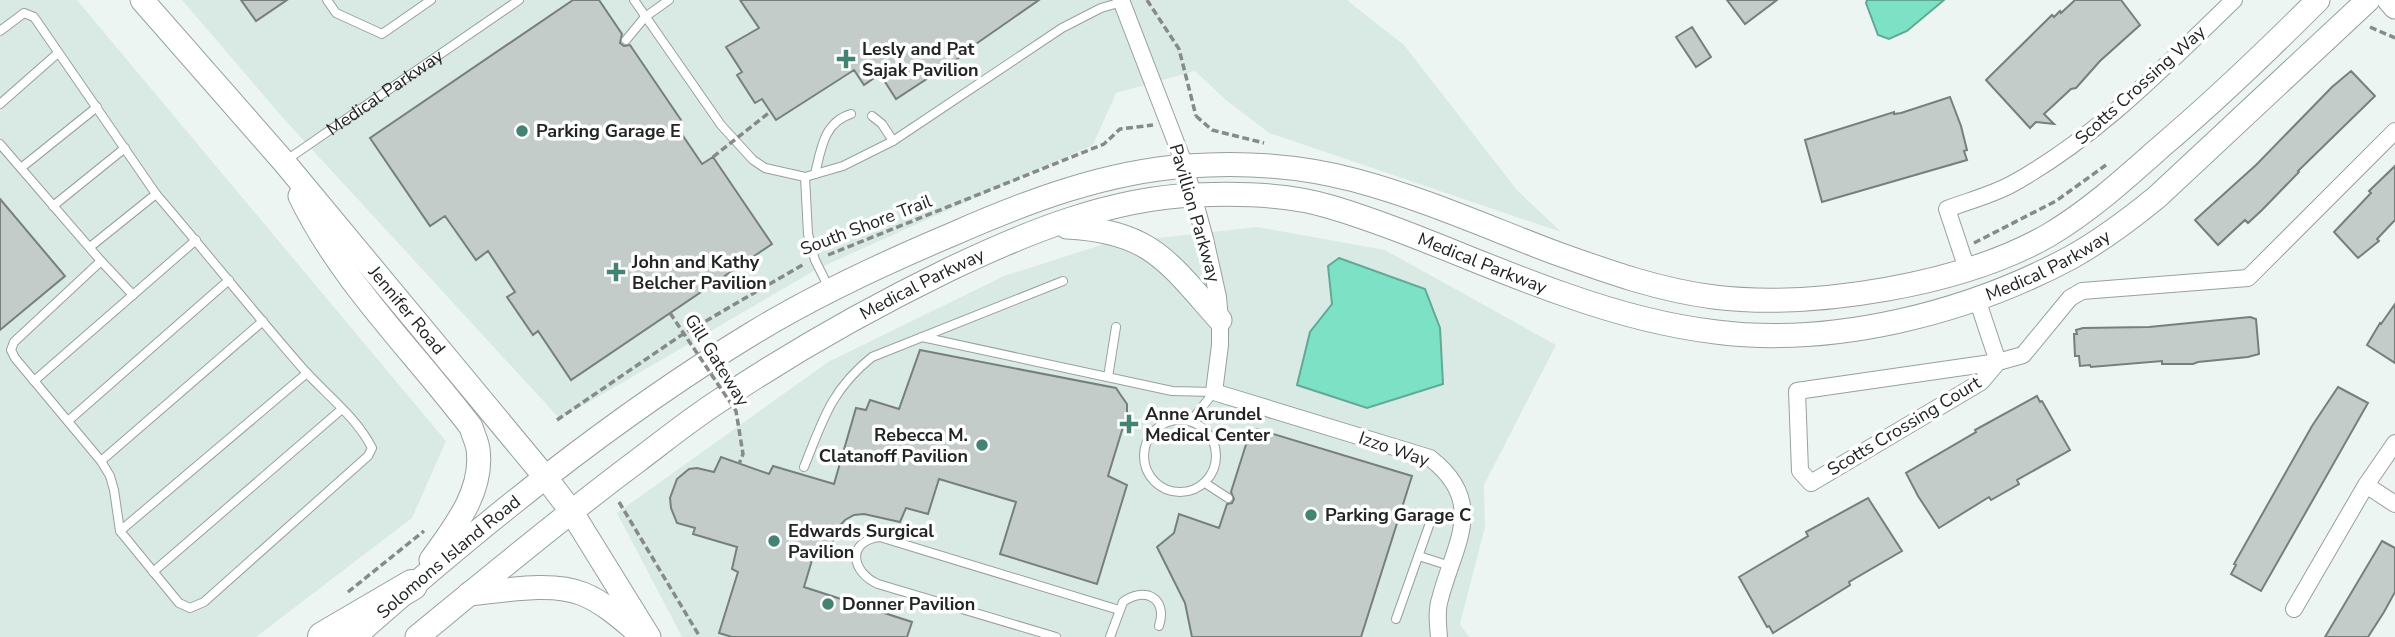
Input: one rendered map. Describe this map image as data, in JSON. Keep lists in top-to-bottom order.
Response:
{
  "streets": {
    "main road": ["Medical Parkway", "Jennifer Road", "Solomons Island Road"],
    "street": [
      "Scotts Crossing Way",
      "Pavillion Parkway",
      "Scotts Crossing Court",
      "Izzo Way"
    ],
    "path": ["South Shore Trail", "Gill Gateway"]
  },
  "crossings": [
    ["Scotts Crossing Way", "Medical Parkway"],
    ["Medical Parkway", "Pavillion Parkway"],
    ["Medical Parkway", "Jennifer Road"],
    ["Medical Parkway", "Solomons Island Road"],
    ["Pavillion Parkway", "South Shore Trail"],
    ["Pavillion Parkway", "Izzo Way"],
    ["Jennifer Road", "Solomons Island Road"]
  ],
  "places": {
    "health": ["Lesly and Pat Sajak Pavilion", "John and Kathy Belcher Pavilion", "Anne Arundel Medical Center"],
    "other": [
      "Parking Garage E",
      "Rebecca M. Clatanoff Pavilion",
      "Parking Garage C",
      "Edwards Surgical Pavilion",
      "Donner Pavilion"
    ]
  }
}
